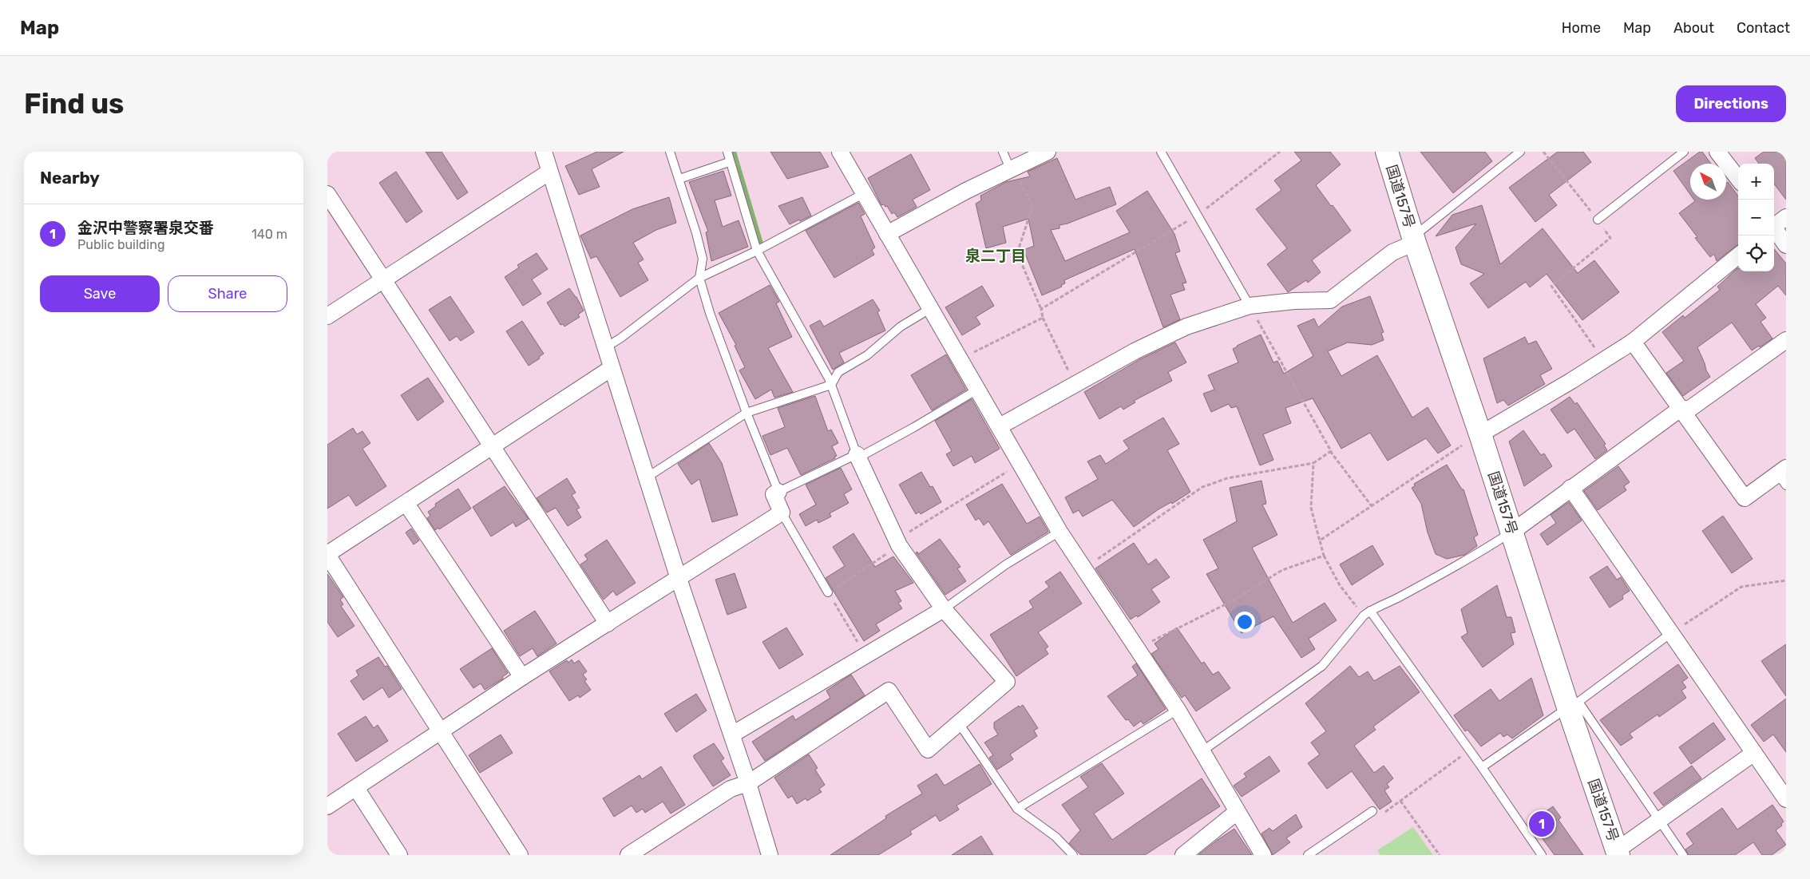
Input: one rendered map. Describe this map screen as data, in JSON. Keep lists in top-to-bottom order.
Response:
{
  "streets": {
    "highway": ["国道157号"]
  },
  "districts": ["泉二丁目"],
  "north": "top left",
  "page": {
    "header": "Map",
    "nav": [
      "Home",
      "Map",
      "About",
      "Contact"
    ],
    "buttons": [
      "Directions",
      ["Save", "Share"]
    ],
    "title": "Find us",
    "heading": "Nearby",
    "map_buttons": ["+", "−"],
    "list": [
      {
        "mark": "1",
        "name": "金沢中警察署泉交番",
        "note": "Public building",
        "value": "140 m"
      }
    ],
    "pins": "1"
  }
}
